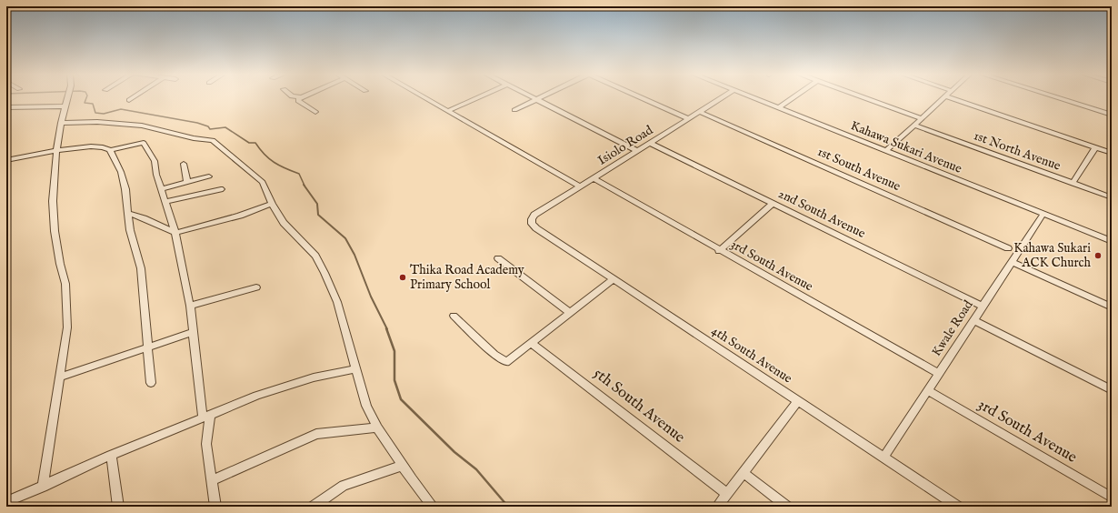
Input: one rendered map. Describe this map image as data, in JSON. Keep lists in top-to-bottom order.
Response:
{
  "streets": {
    "street": [
      "Isiolo Road",
      "Kahawa Sukari Avenue",
      "1st North Avenue",
      "1st South Avenue",
      "2nd South Avenue",
      "3rd South Avenue",
      "Kwale Road",
      "4th South Avenue",
      "5th South Avenue"
    ]
  },
  "crossings": [
    ["Isiolo Road", "1st South Avenue"],
    ["Isiolo Road", "2nd South Avenue"],
    ["Isiolo Road", "3rd South Avenue"],
    ["Isiolo Road", "4th South Avenue"],
    ["Kahawa Sukari Avenue", "Kwale Road"],
    ["1st South Avenue", "Kwale Road"],
    ["2nd South Avenue", "Kwale Road"],
    ["3rd South Avenue", "Kwale Road"],
    ["Kwale Road", "4th South Avenue"]
  ],
  "places": ["Kahawa Sukari ACK Church", "Thika Road Academy Primary School"]
}
